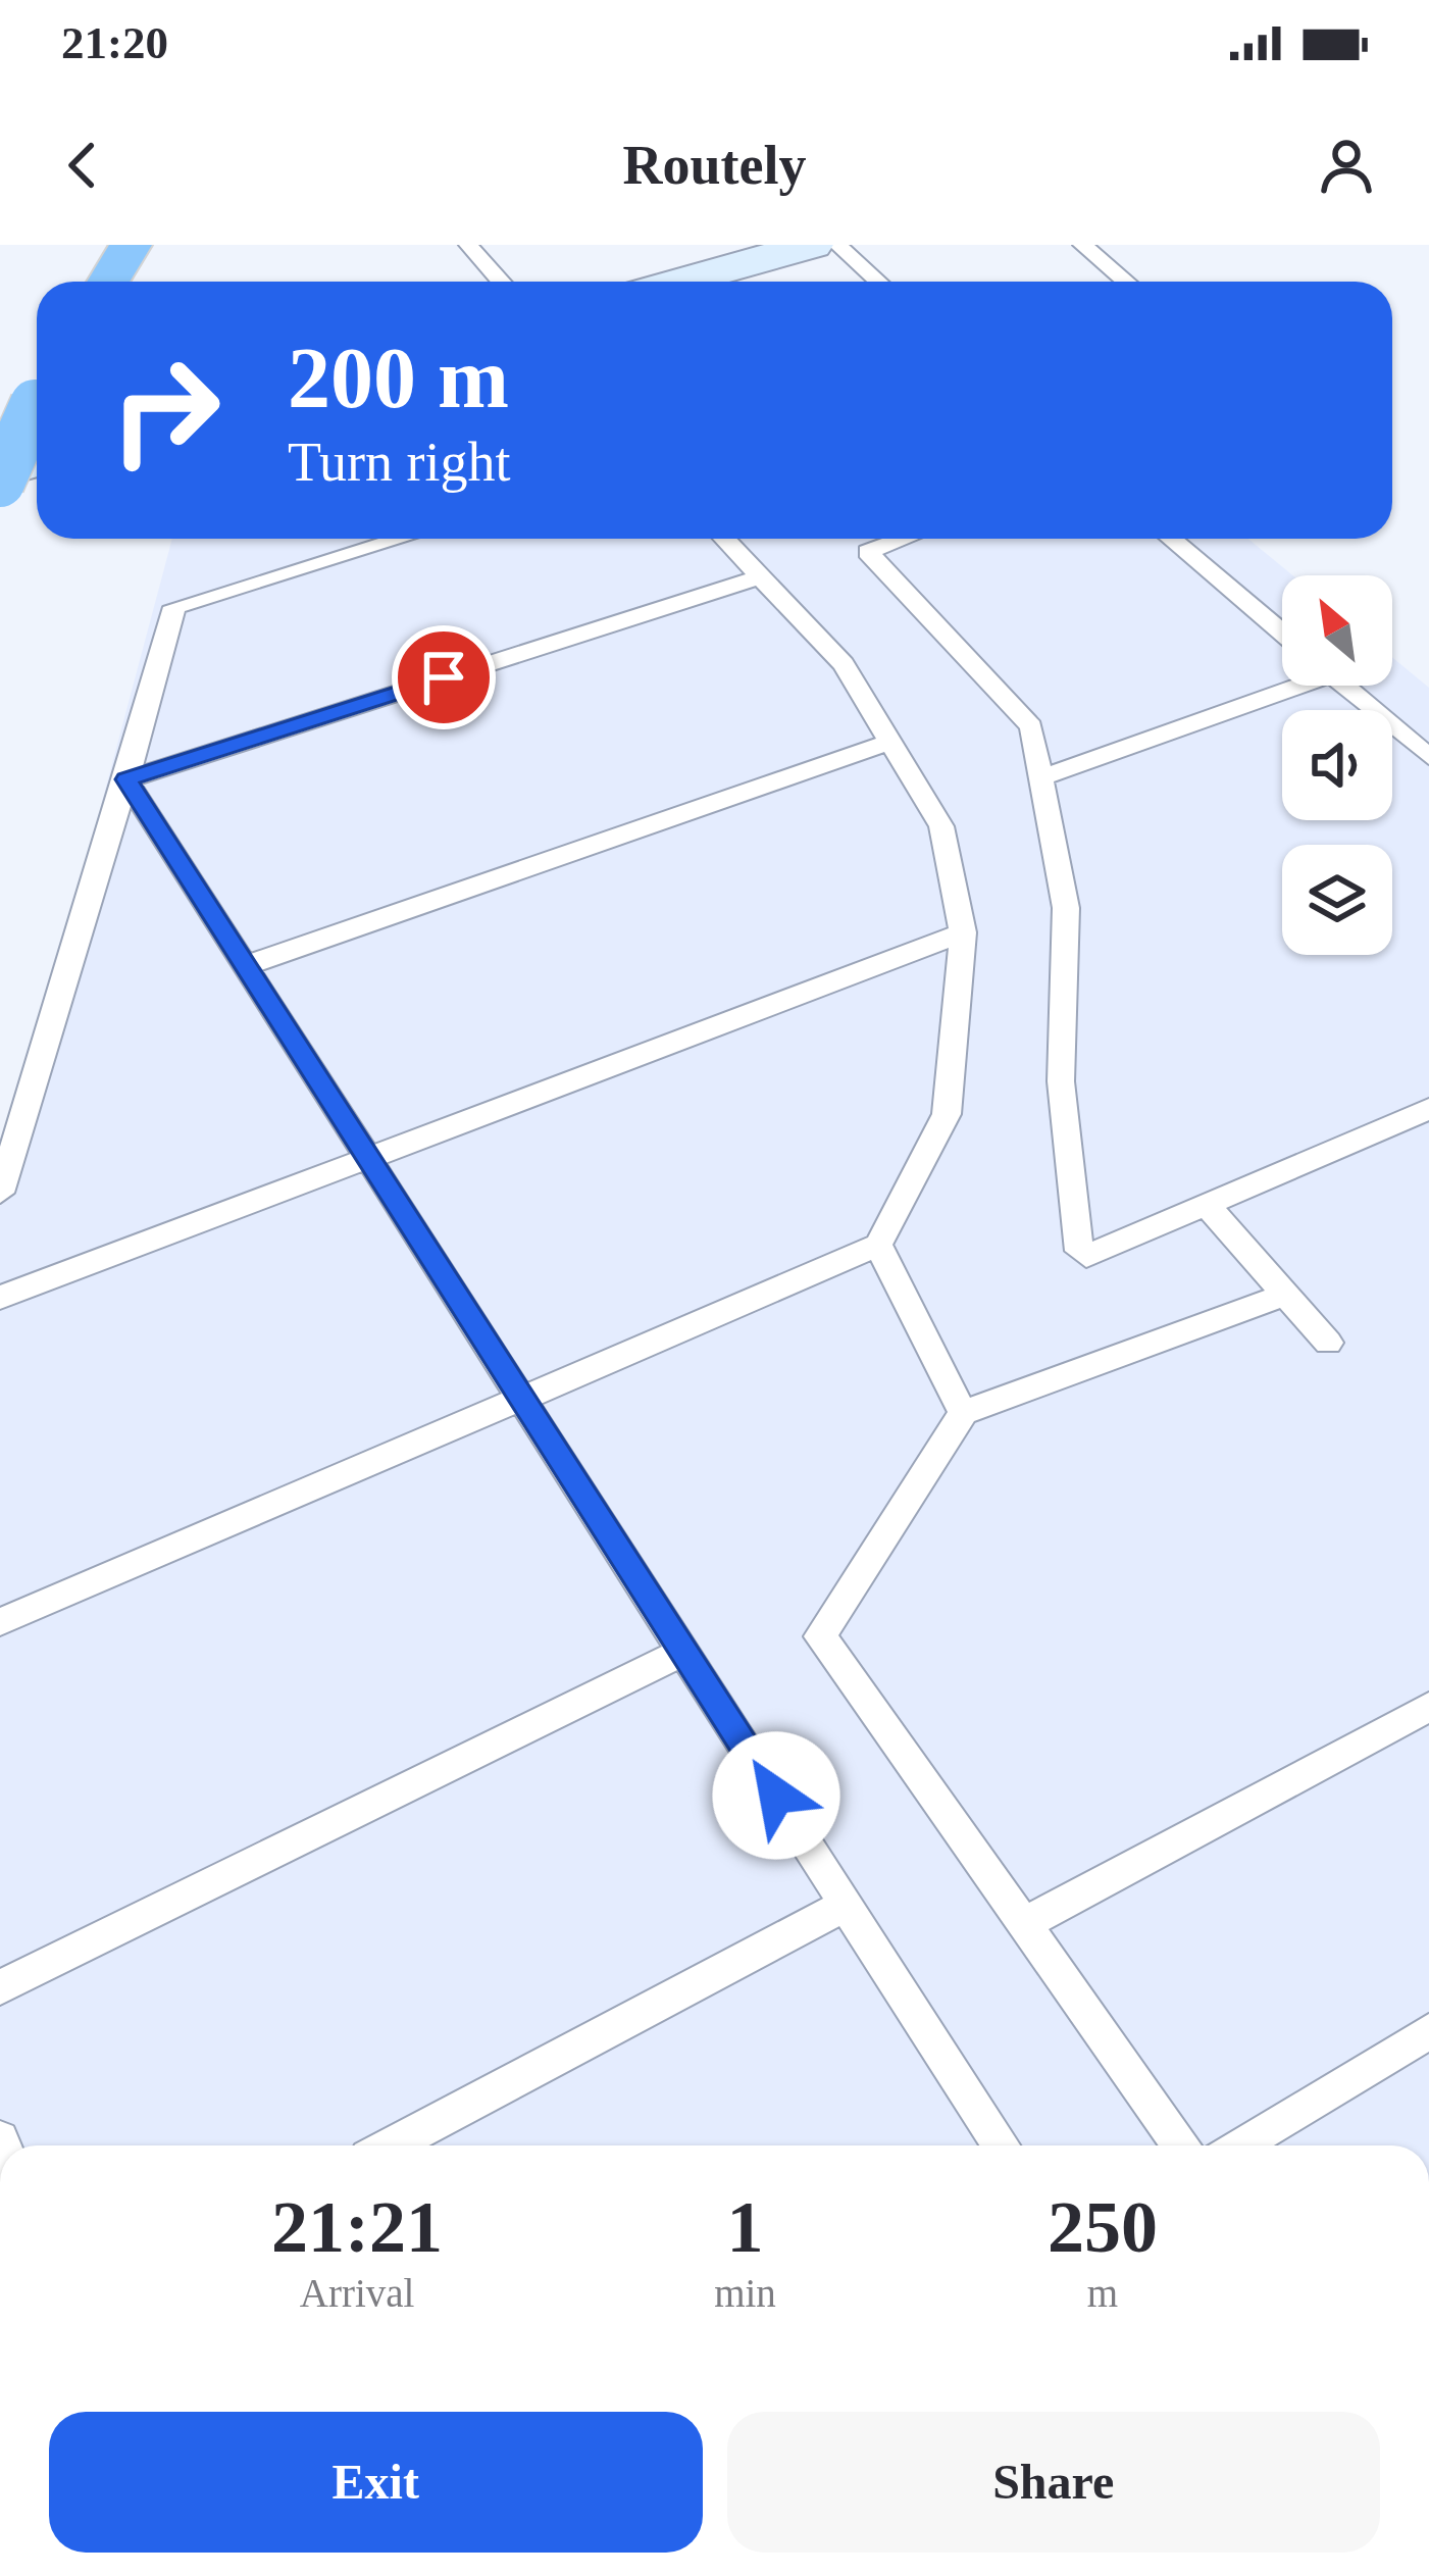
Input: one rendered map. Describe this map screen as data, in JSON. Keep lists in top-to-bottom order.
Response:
{
  "north": "top left",
  "page": {
    "status": "21:20",
    "header": "Routely",
    "turn": ["200 m", "Turn right"],
    "eta": [
      "21:21",
      "Arrival",
      "1",
      "min",
      "250",
      "m"
    ],
    "buttons": ["Exit", "Share"]
  }
}
